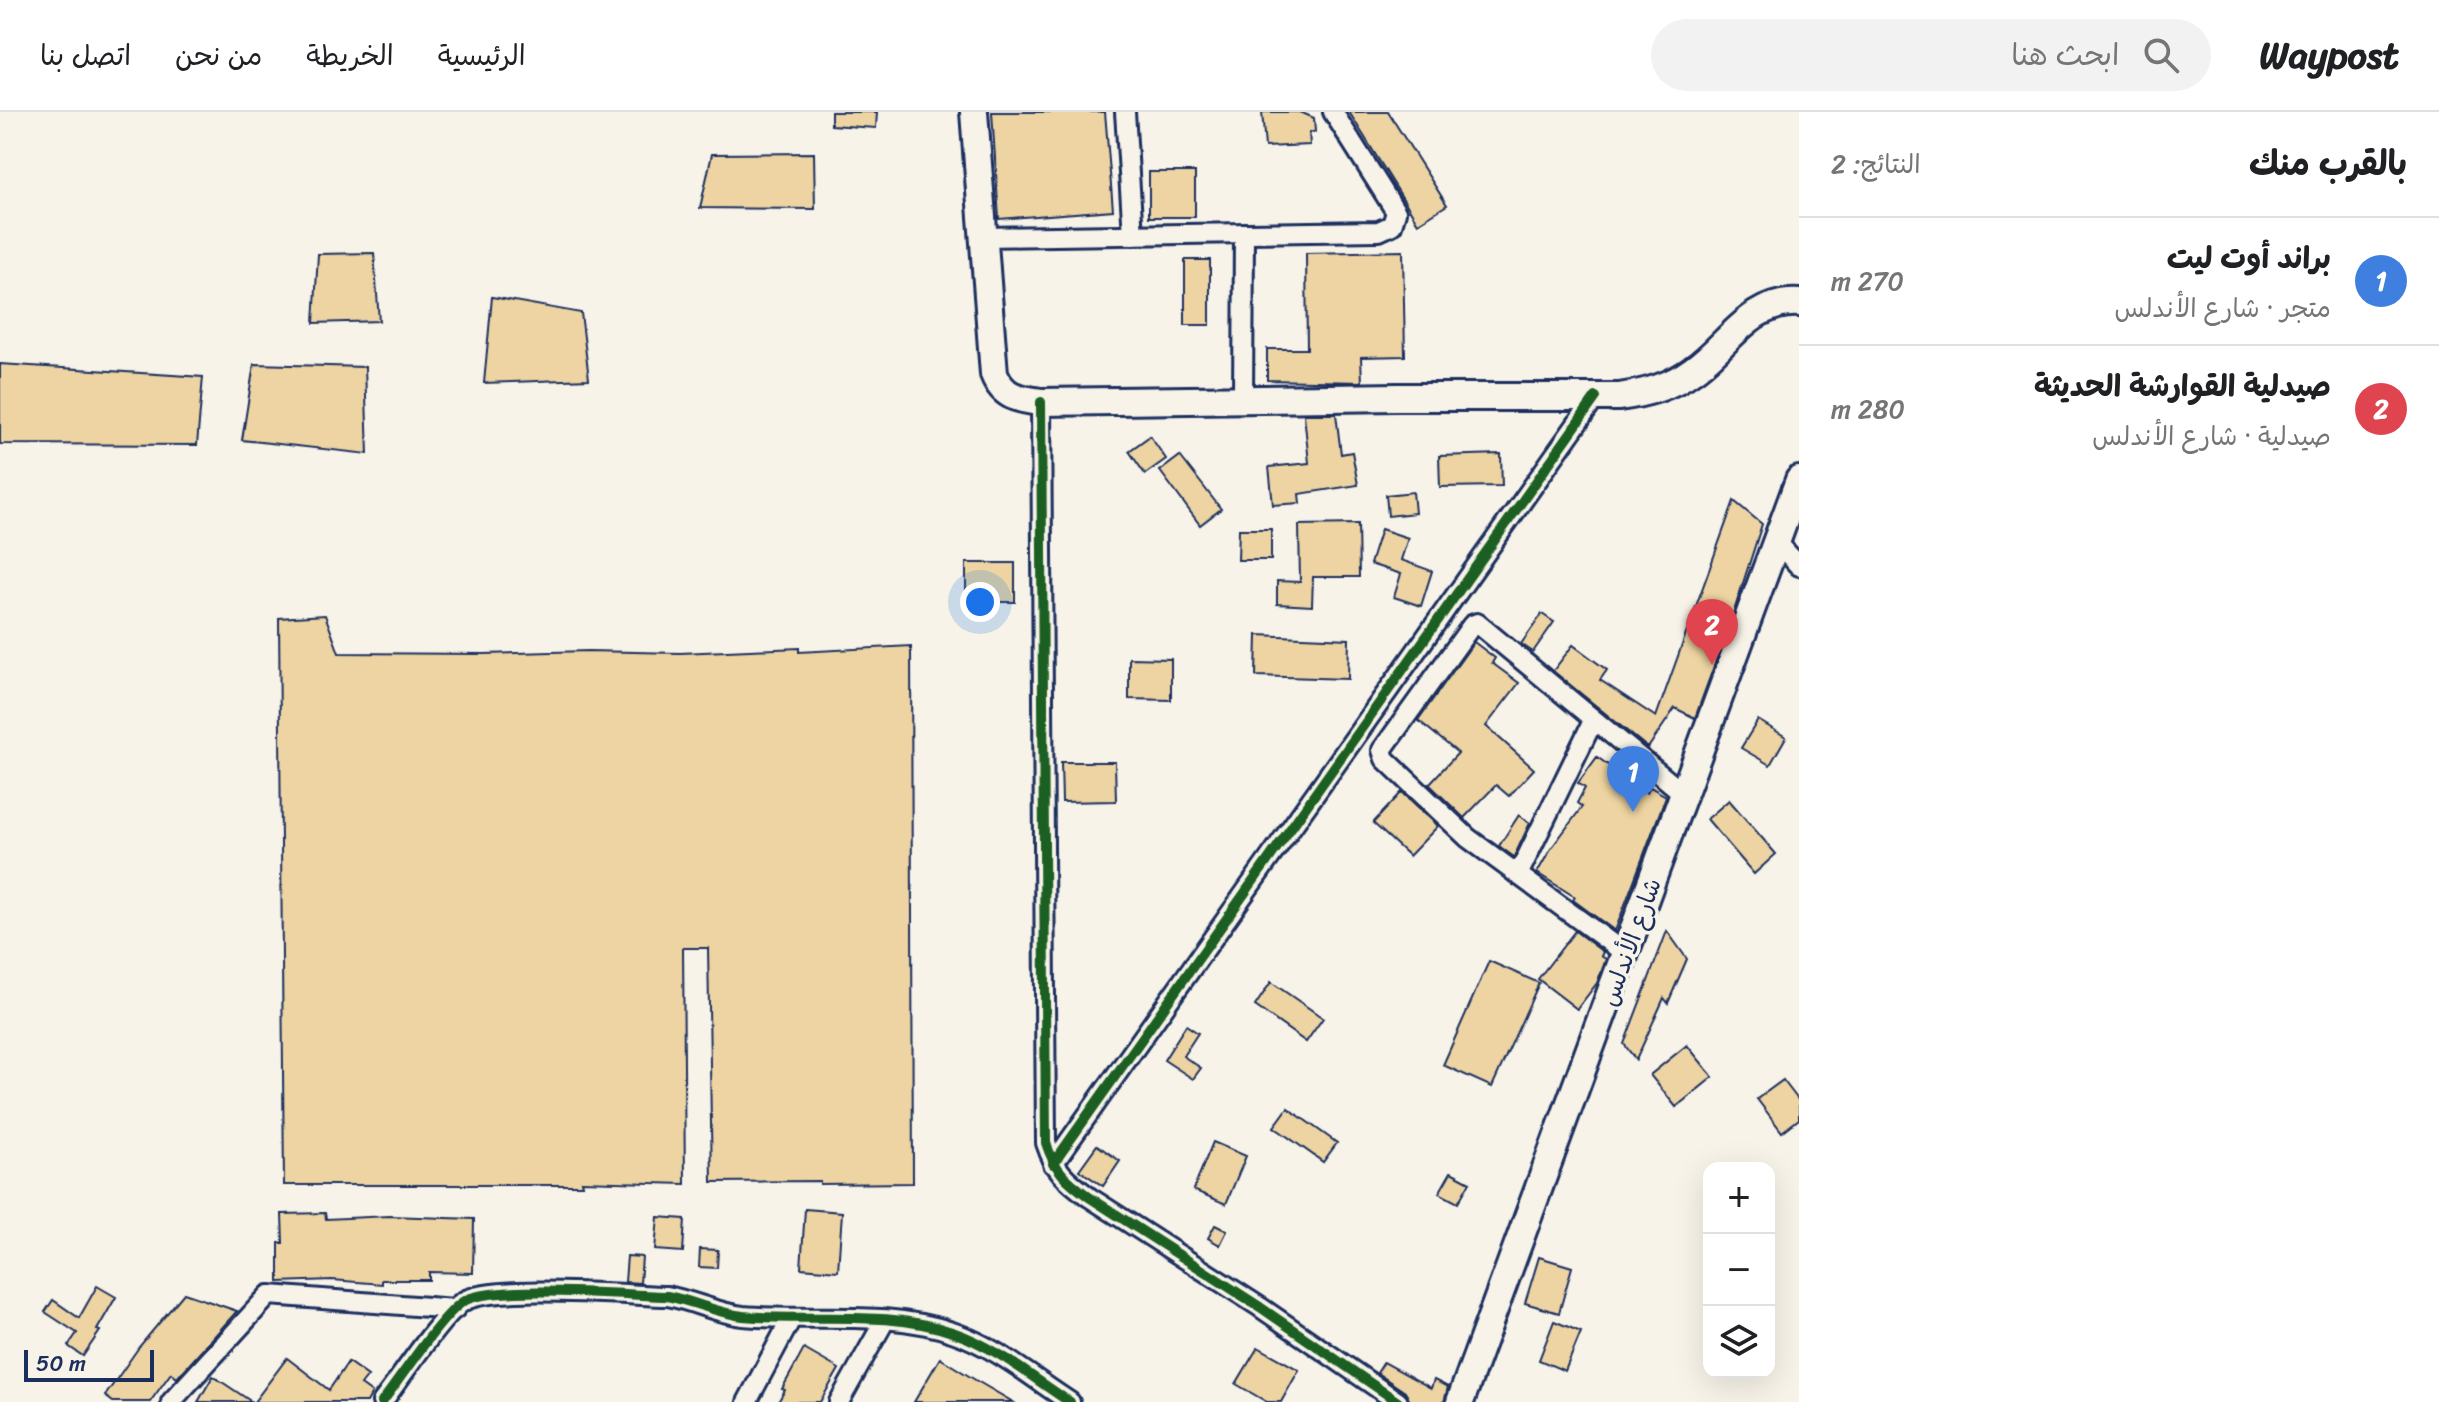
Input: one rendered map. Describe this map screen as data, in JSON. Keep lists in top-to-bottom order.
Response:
{
  "streets": {
    "main road": ["شارع الأندلس"]
  },
  "scale_bar": "50 m",
  "page": {
    "header": "Waypost",
    "search": "ابحث هنا",
    "nav": [
      "الرئيسية",
      "الخريطة",
      "من نحن",
      "اتصل بنا"
    ],
    "heading": ["بالقرب منك", "النتائج: 2"],
    "list": [
      {
        "mark": "1",
        "name": "براند أوت ليت",
        "note": "متجر · شارع الأندلس",
        "value": "270 m"
      },
      {
        "mark": "2",
        "name": "صيدلية القوارشة الحديثة",
        "note": "صيدلية · شارع الأندلس",
        "value": "280 m"
      }
    ],
    "pins": ["2", "1"],
    "map_buttons": ["+", "−"],
    "scale": "50 m"
  }
}
